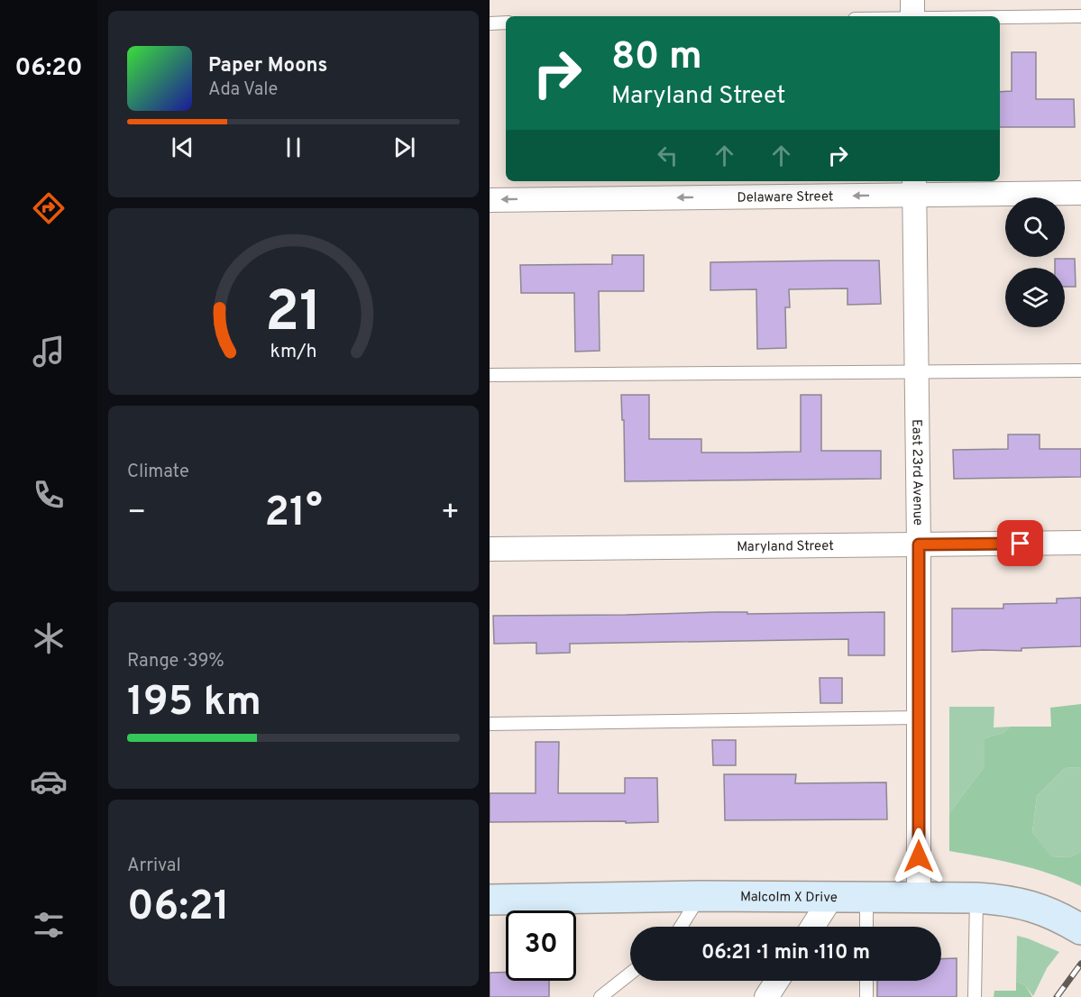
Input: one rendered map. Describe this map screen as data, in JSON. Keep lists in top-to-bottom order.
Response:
{
  "streets": {
    "street": [
      "Delaware Street",
      "East 23rd Avenue",
      "Maryland Street",
      "Malcolm X Drive"
    ]
  },
  "crossings": [
    ["Delaware Street", "East 23rd Avenue"],
    ["East 23rd Avenue", "Maryland Street"],
    ["East 23rd Avenue", "Malcolm X Drive"]
  ],
  "one_way": ["Delaware Street"],
  "page": {
    "tabs": "06:20",
    "turn": ["80 m", "Maryland Street"],
    "song": ["Paper Moons", "Ada Vale"],
    "tile": [
      "Climate",
      ["Range · 39%", "195 km"],
      ["Arrival", "06:21"]
    ],
    "heat": ["−", "21°", "+"],
    "limit": "30",
    "trip": "06:21 · 1 min · 110 m",
    "gauge": ["21", "km/h"]
  }
}
